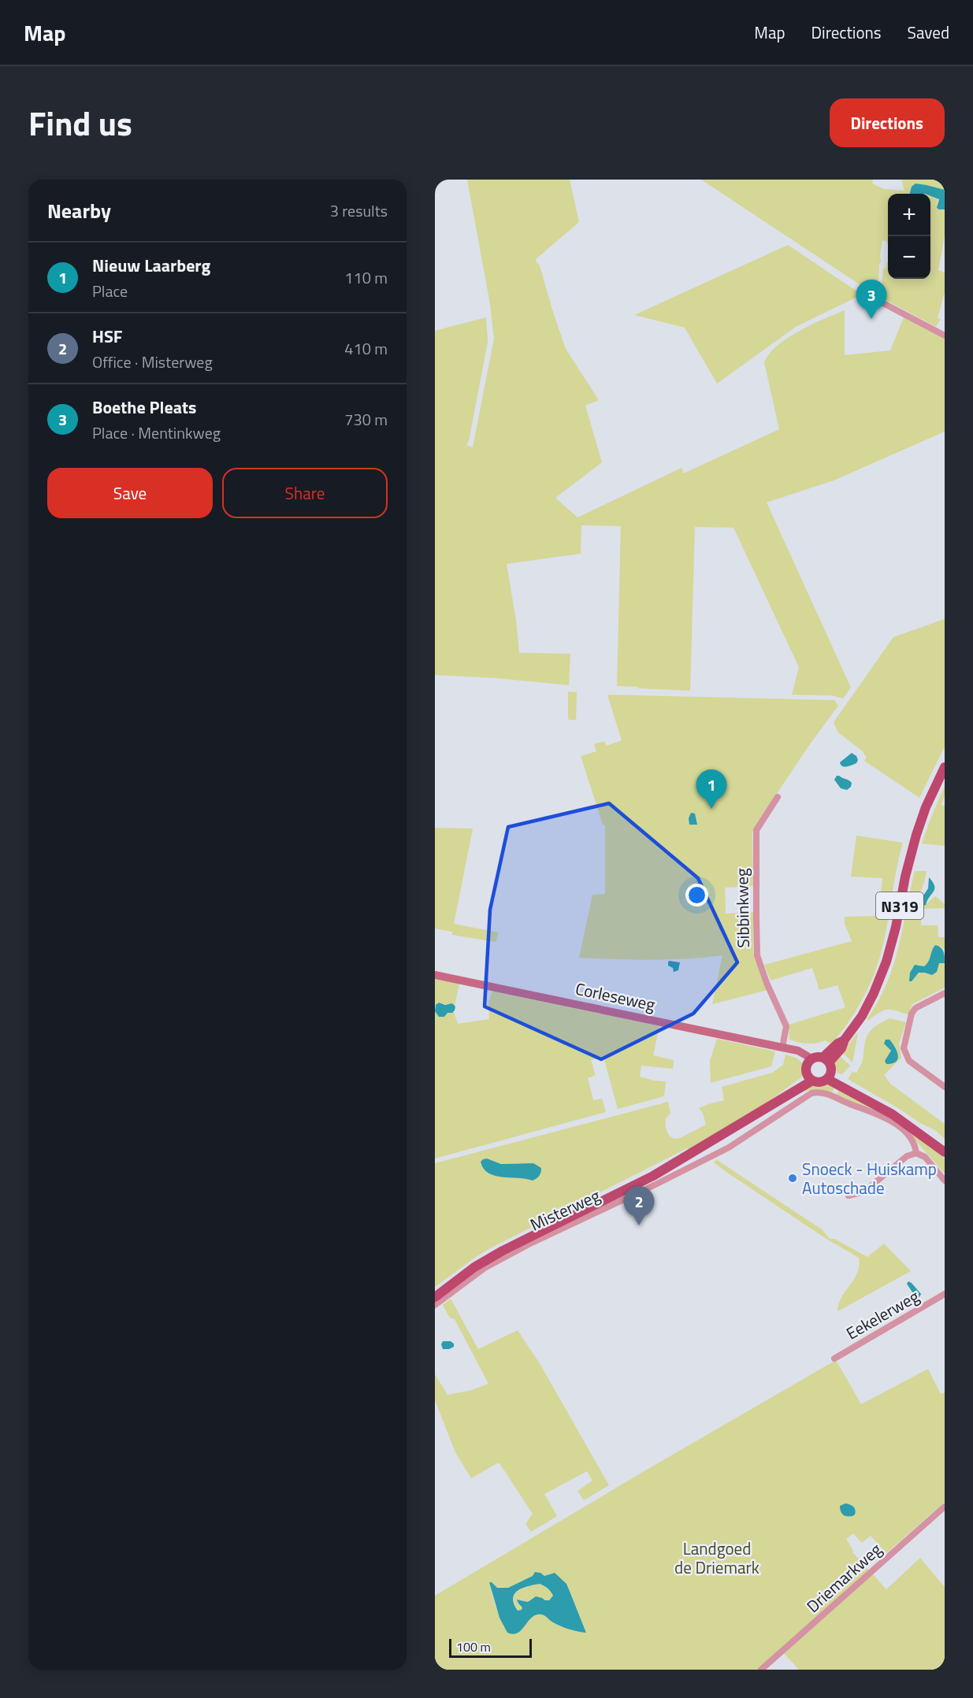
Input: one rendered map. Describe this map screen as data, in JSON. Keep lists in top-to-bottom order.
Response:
{
  "streets": {
    "main road": ["N319", "Corleseweg", "Misterweg"],
    "street": ["Sibbinkweg", "Eekelerweg", "Driemarkweg"]
  },
  "crossings": [
    ["N319", "Corleseweg"],
    ["N319", "Misterweg"],
    ["Sibbinkweg", "Corleseweg"],
    ["Corleseweg", "Misterweg"]
  ],
  "parks": ["Landgoed de Driemark"],
  "places": ["Snoeck - Huiskamp Autoschade"],
  "scale_bar": "100 m",
  "page": {
    "header": "Map",
    "nav": ["Map", "Directions", "Saved"],
    "title": "Find us",
    "buttons": [
      "Directions",
      ["Save", "Share"]
    ],
    "heading": ["Nearby", "3 results"],
    "map_buttons": ["+", "−"],
    "list": [
      {
        "mark": "1",
        "name": "Nieuw Laarberg",
        "note": "Place",
        "value": "110 m"
      },
      {
        "mark": "2",
        "name": "HSF",
        "note": "Office · Misterweg",
        "value": "410 m"
      },
      {
        "mark": "3",
        "name": "Boethe Pleats",
        "note": "Place · Mentinkweg",
        "value": "730 m"
      }
    ],
    "pins": ["3", "1", "2"],
    "scale": "100 m"
  }
}
